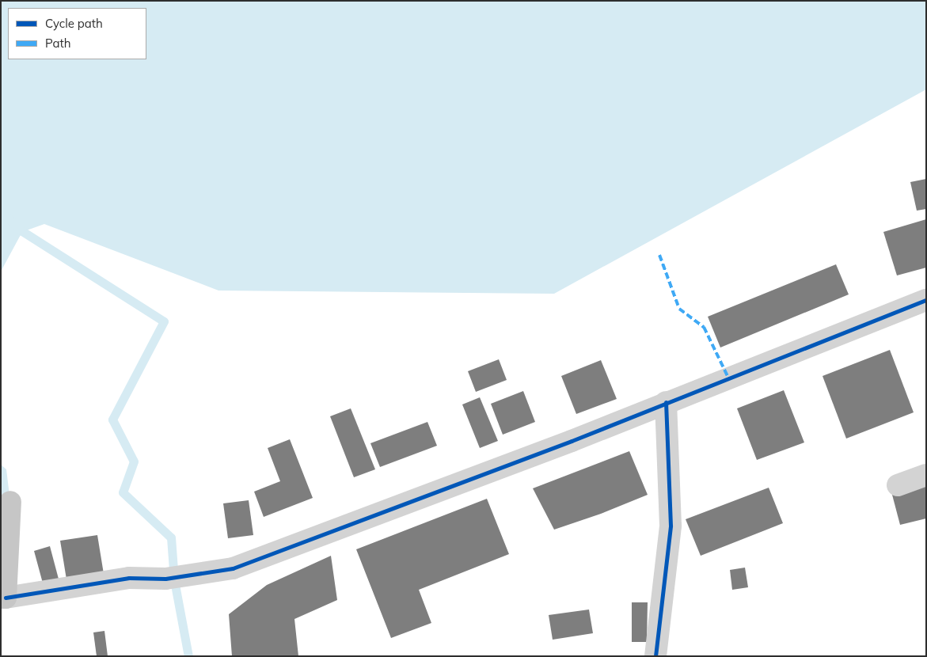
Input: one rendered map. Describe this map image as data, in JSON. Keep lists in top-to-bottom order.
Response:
{
  "legend": ["Cycle path", "Path"]
}
